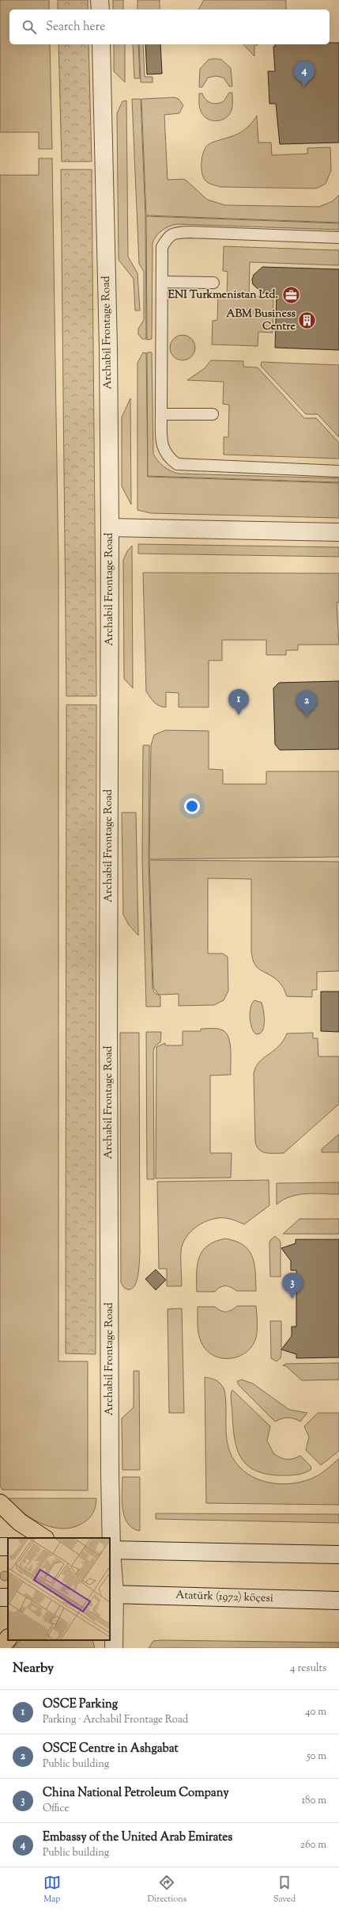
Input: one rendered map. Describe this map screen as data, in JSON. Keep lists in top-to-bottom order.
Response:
{
  "streets": {
    "street": ["Archabil Frontage Road", "Atatürk (1972) köçesi"]
  },
  "crossings": [
    ["Archabil Frontage Road", "Atatürk (1972) köçesi"]
  ],
  "places": {
    "office": ["ENI Turkmenistan Ltd."],
    "building": ["ABM Business Centre"]
  },
  "page": {
    "search": "Search here",
    "pins": [
      "4",
      "1",
      "2",
      "3"
    ],
    "heading": ["Nearby", "4 results"],
    "list": [
      {
        "mark": "1",
        "name": "OSCE Parking",
        "note": "Parking · Archabil Frontage Road",
        "value": "40 m"
      },
      {
        "mark": "2",
        "name": "OSCE Centre in Ashgabat",
        "note": "Public building",
        "value": "50 m"
      },
      {
        "mark": "3",
        "name": "China National Petroleum Company",
        "note": "Office",
        "value": "180 m"
      },
      {
        "mark": "4",
        "name": "Embassy of the United Arab Emirates",
        "note": "Public building",
        "value": "260 m"
      }
    ],
    "nav": ["Map", "Directions", "Saved"]
  }
}
